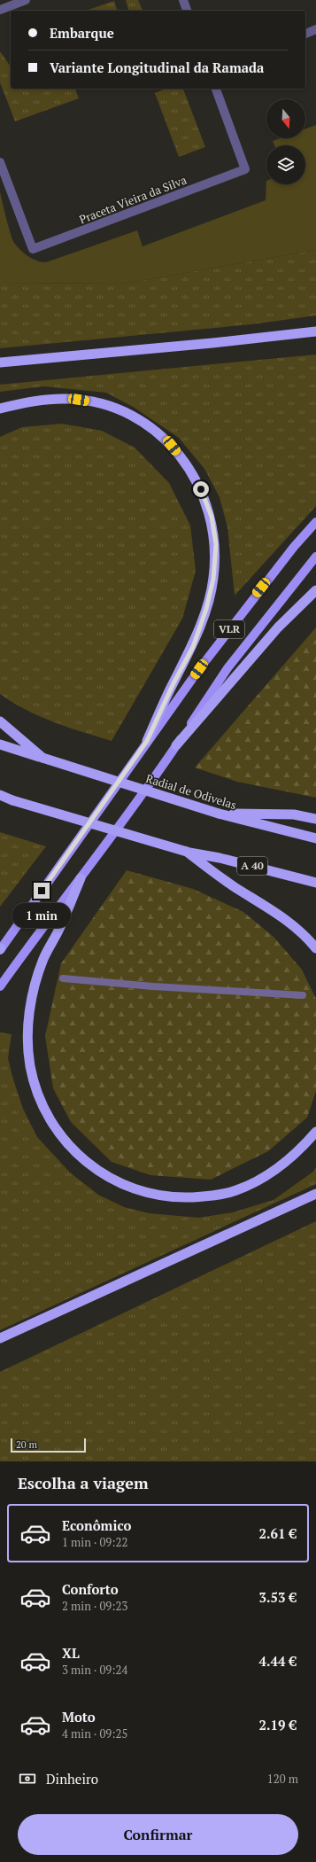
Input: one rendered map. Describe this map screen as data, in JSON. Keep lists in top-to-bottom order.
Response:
{
  "streets": {
    "highway": ["Radial de Odivelas", "A 40"],
    "main road": ["VLR"],
    "street": ["Praceta Vieira da Silva"]
  },
  "scale_bar": "20 m",
  "north": "bottom",
  "page": {
    "banner": ["Embarque", "Variante Longitudinal da Ramada"],
    "bubble": "1 min",
    "scale": "20 m",
    "heading": "Escolha a viagem",
    "list": [
      {
        "name": "Econômico",
        "note": "1 min · 09:22",
        "value": "2.61 €"
      },
      {
        "name": "Conforto",
        "note": "2 min · 09:23",
        "value": "3.53 €"
      },
      {
        "name": "XL",
        "note": "3 min · 09:24",
        "value": "4.44 €"
      },
      {
        "name": "Moto",
        "note": "4 min · 09:25",
        "value": "2.19 €"
      }
    ],
    "pay": ["Dinheiro", "120 m"],
    "buttons": "Confirmar"
  }
}
